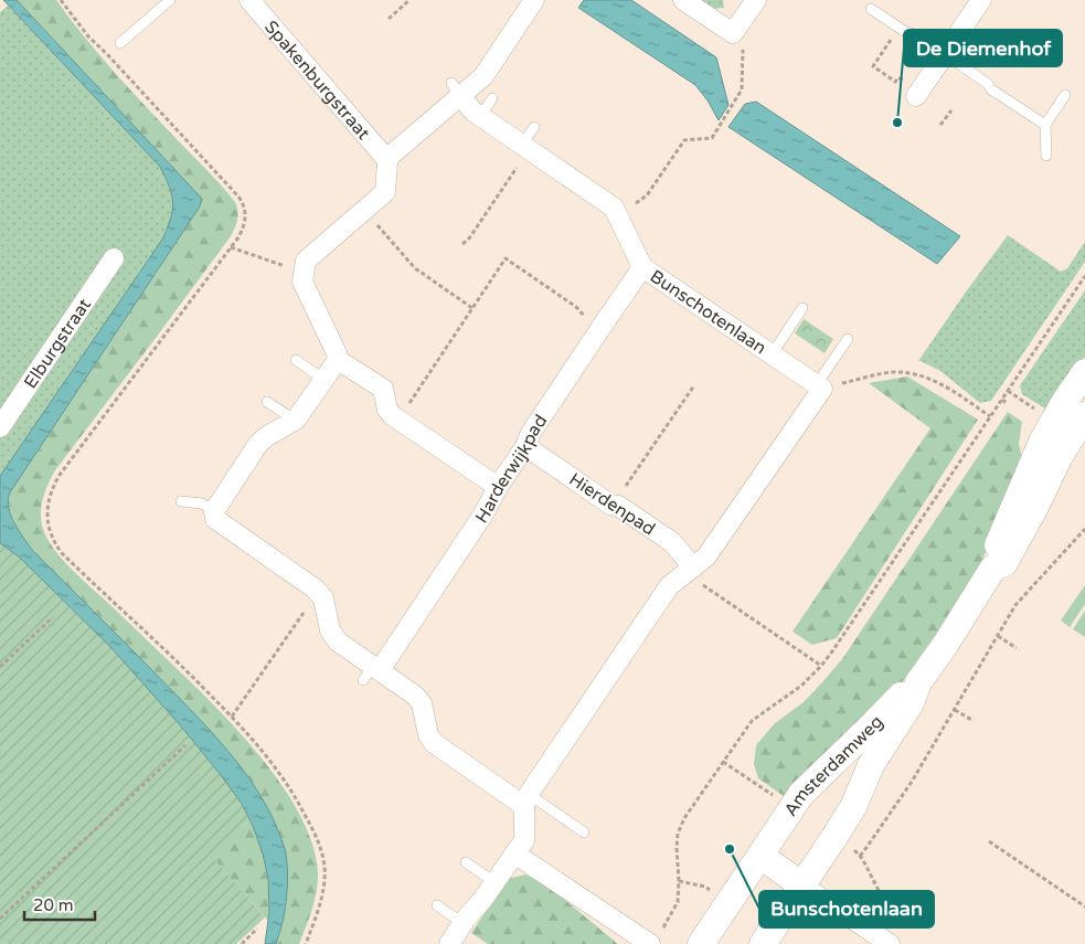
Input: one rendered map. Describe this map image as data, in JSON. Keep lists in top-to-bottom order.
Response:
{
  "streets": {
    "main road": ["Amsterdamweg"],
    "street": [
      "Spakenburgstraat",
      "Bunschotenlaan",
      "Elburgstraat",
      "Harderwijkpad",
      "Hierdenpad"
    ]
  },
  "crossings": [
    ["Bunschotenlaan", "Harderwijkpad"],
    ["Harderwijkpad", "Hierdenpad"]
  ],
  "places": ["De Diemenhof", "Bunschotenlaan"],
  "scale_bar": "20 m"
}
